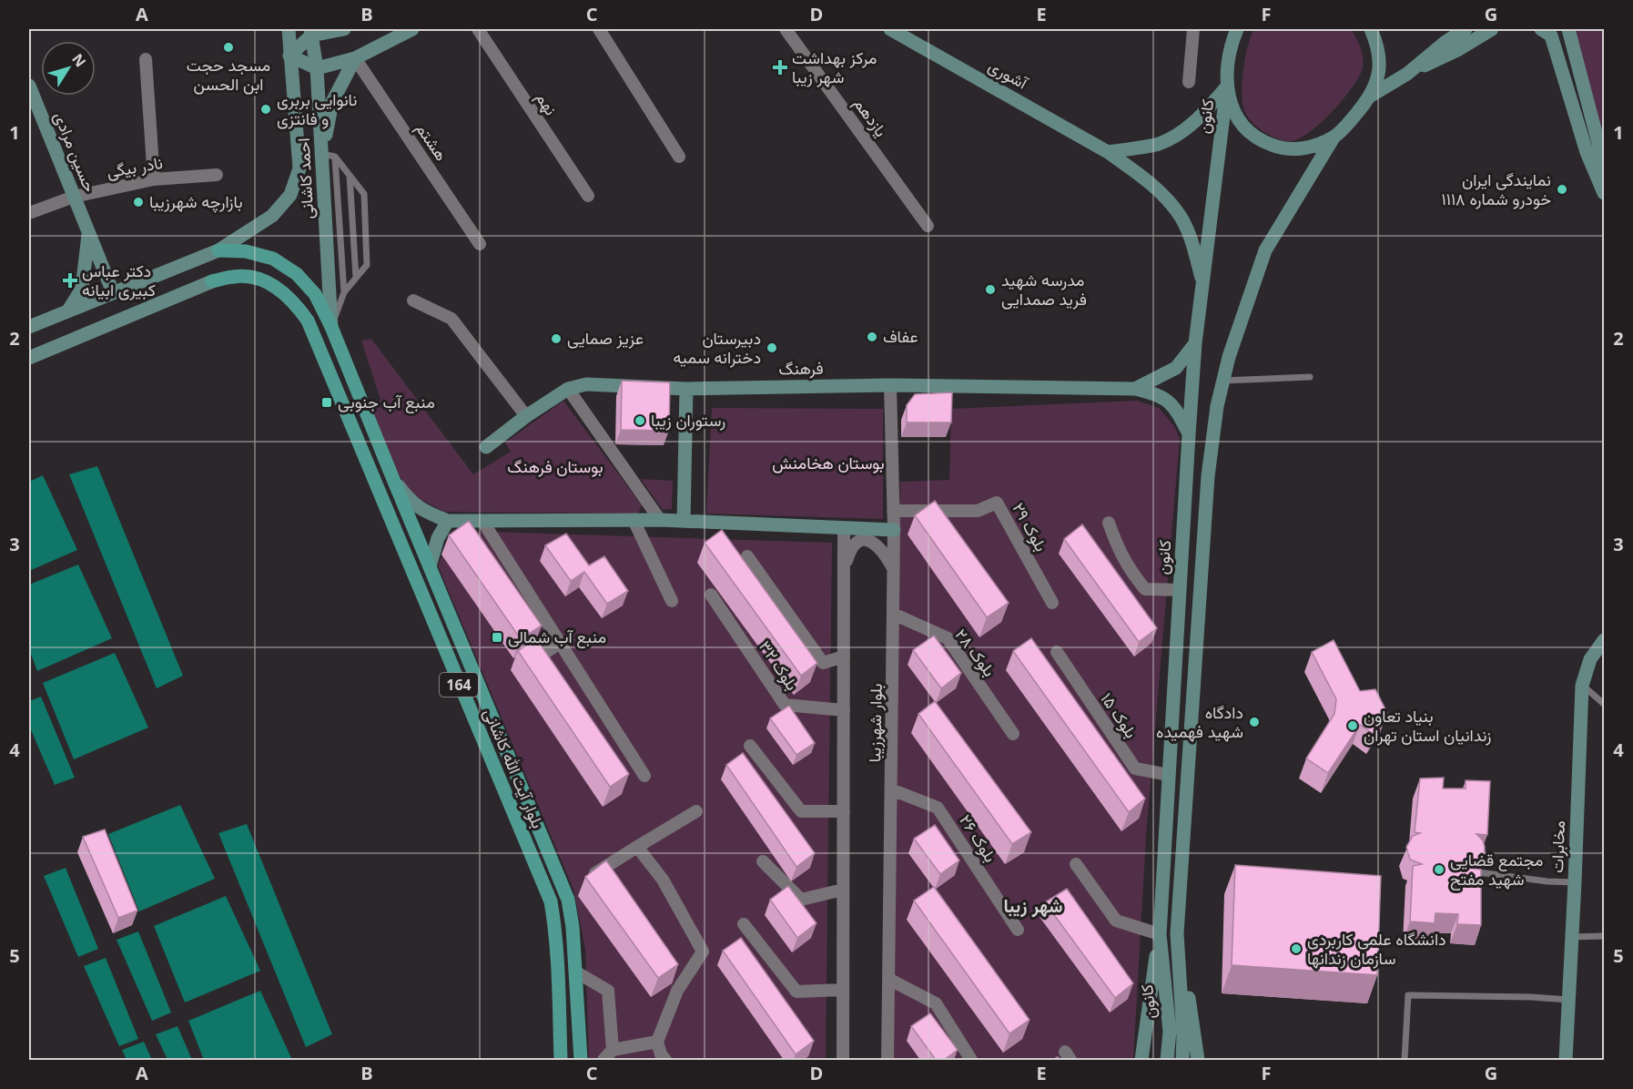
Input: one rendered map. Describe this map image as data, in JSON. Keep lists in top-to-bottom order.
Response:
{
  "streets": {
    "main road": [
      "آشوری",
      "کانون",
      "حسین مرادی",
      "احمد کاشانی",
      "فرهنگ",
      "164",
      "بلوار آیت الله کاشانی",
      "مخابرات"
    ],
    "street": [
      "نهم",
      "یازدهم",
      "هشتم",
      "نادر بیگی",
      "بلوک ۲۹",
      "بلوک ۲۸",
      "بلوک ۳۲",
      "بلوک ۱۵",
      "بلوار شهرزیبا",
      "بلوک ۲۶"
    ]
  },
  "crossings": [
    ["آشوری", "کانون"],
    ["کانون", "فرهنگ"],
    ["کانون", "بلوک ۱۵"],
    ["حسین مرادی", "نادر بیگی"],
    ["حسین مرادی", "احمد کاشانی"],
    ["احمد کاشانی", "بلوار آیت الله کاشانی"],
    ["فرهنگ", "بلوار شهرزیبا"],
    ["بلوک ۲۹", "بلوار شهرزیبا"],
    ["بلوک ۲۸", "بلوار شهرزیبا"],
    ["بلوک ۳۲", "بلوار شهرزیبا"],
    ["بلوار شهرزیبا", "بلوک ۲۶"]
  ],
  "districts": ["شهر زیبا"],
  "parks": ["بوستان هخامنش", "بوستان فرهنگ"],
  "places": {
    "other": [
      "مسجد حجت ابن الحسن",
      "نانوایی بربری و فانتزی",
      "نمایندگی ایران خودرو شماره ۱۱۱۸",
      "بازارچه شهرزیبا",
      "مدرسه شهید فرید صمدایی",
      "عفاف",
      "عزیز صمایی",
      "دبیرستان دخترانه سمیه",
      "رستوران زیبا",
      "دادگاه شهید فهمیده",
      "بنیاد تعاون زندانیان استان تهران",
      "مجتمع قضایی شهید مفتح",
      "دانشگاه علمی کاربردی سازمان زندانها"
    ],
    "health": ["مرکز بهداشت شهر زیبا", "دکتر عباس کبیری ابیانه"],
    "transit": ["منبع آب جنوبی", "منبع آب شمالی"]
  },
  "north": "top right",
  "grid": {
    "columns": [
      "A",
      "B",
      "C",
      "D",
      "E",
      "F",
      "G"
    ],
    "rows": [
      "1",
      "2",
      "3",
      "4",
      "5"
    ]
  }
}
